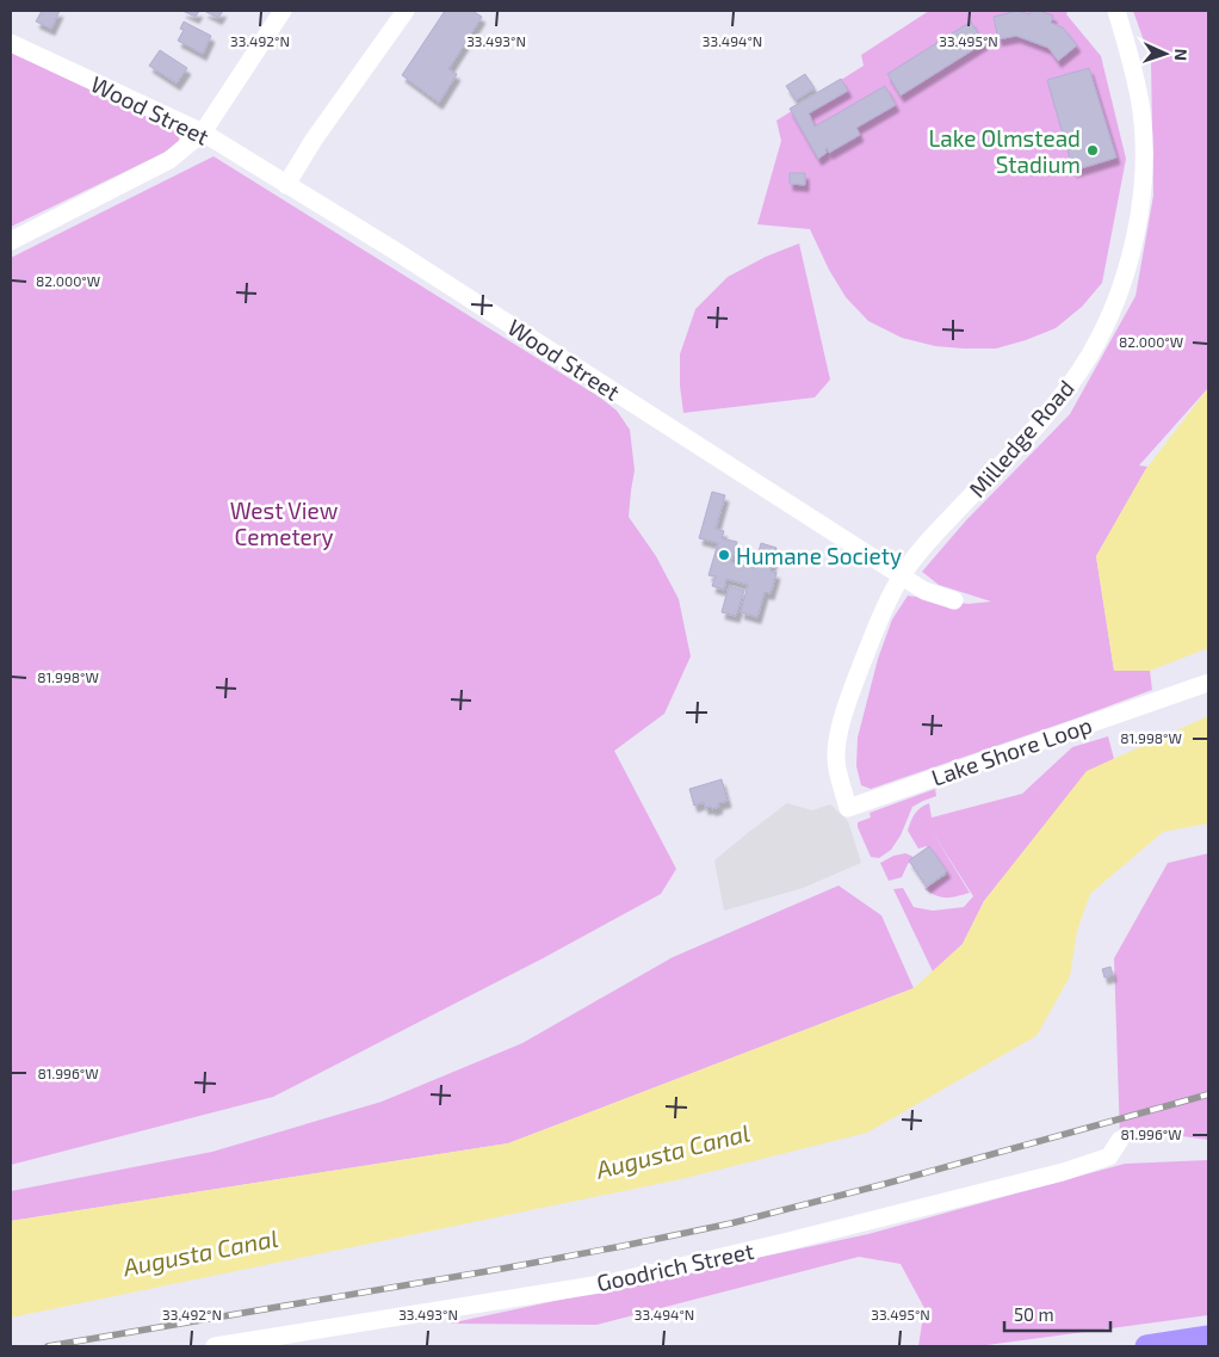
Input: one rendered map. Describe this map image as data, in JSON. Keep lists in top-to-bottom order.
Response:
{
  "streets": {
    "street": [
      "Wood Street",
      "Milledge Road",
      "Lake Shore Loop",
      "Goodrich Street"
    ]
  },
  "crossings": [
    ["Wood Street", "Milledge Road"],
    ["Milledge Road", "Lake Shore Loop"]
  ],
  "water": ["Augusta Canal"],
  "parks": ["West View Cemetery"],
  "places": ["Lake Olmstead Stadium", "Humane Society"],
  "scale_bar": "50 m",
  "north": "right",
  "coordinates": [
    "33.492°N",
    "33.493°N",
    "33.494°N",
    "33.495°N",
    "82.000°W",
    "81.998°W",
    "81.996°W"
  ]
}
